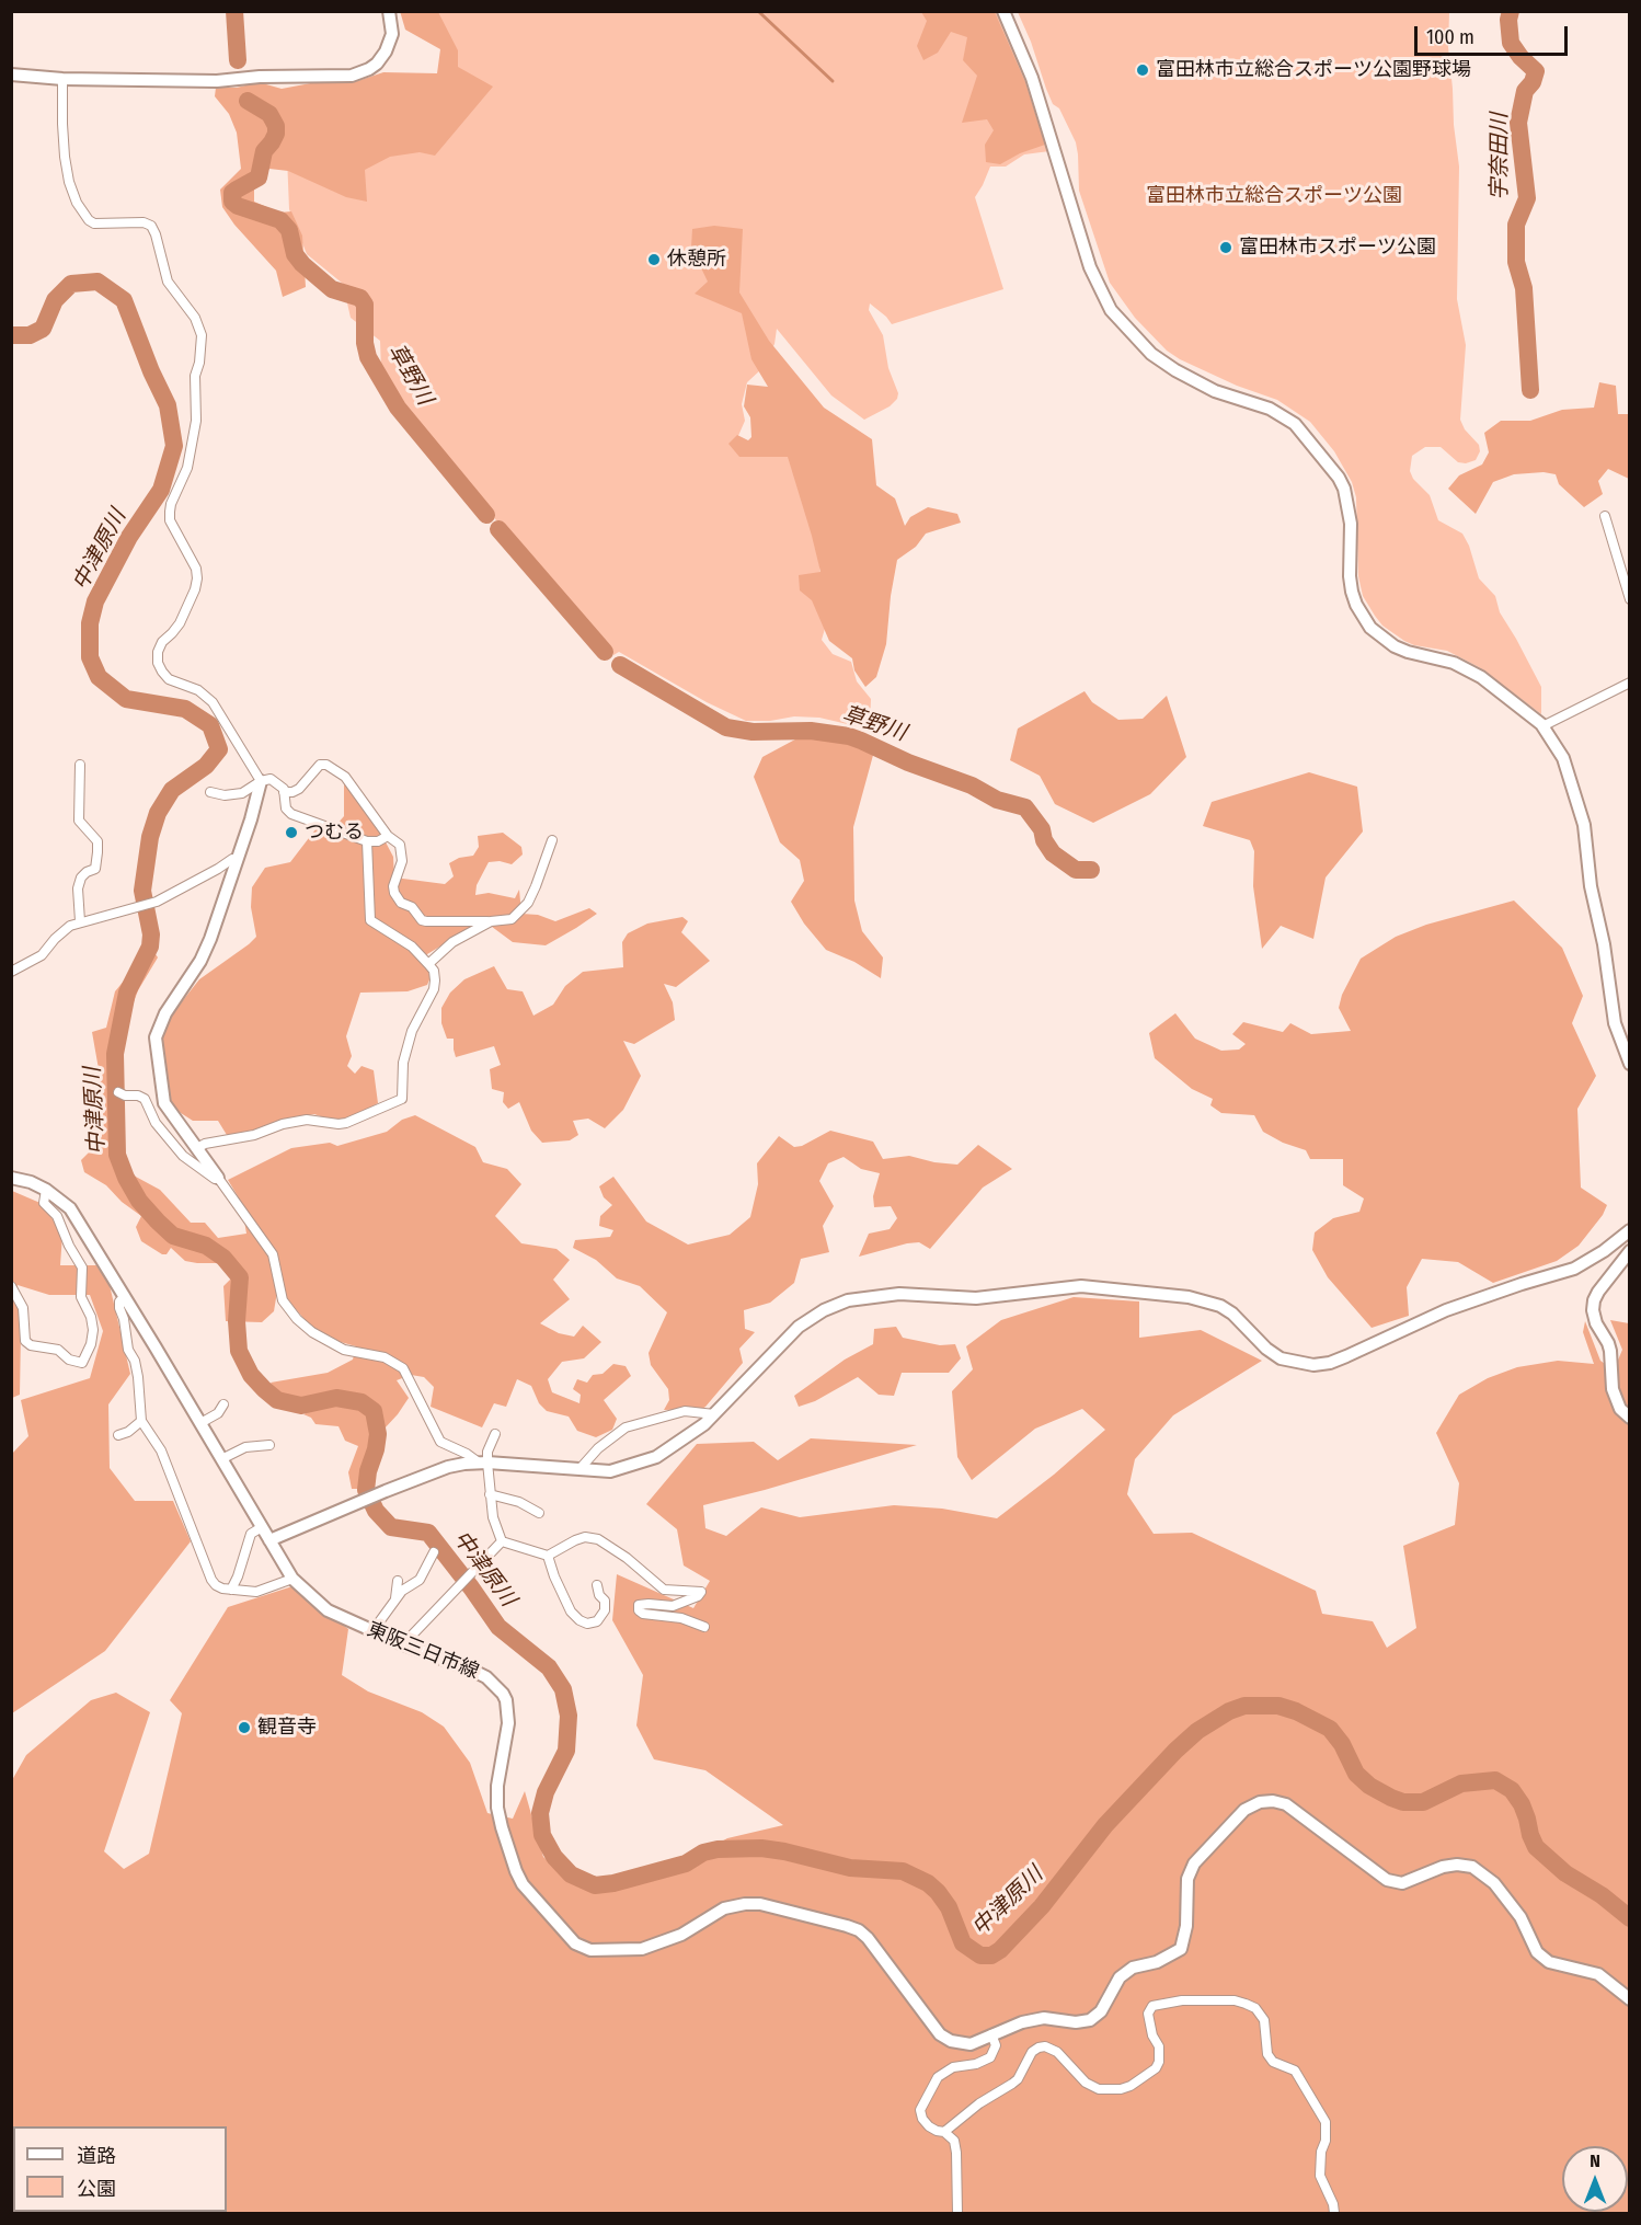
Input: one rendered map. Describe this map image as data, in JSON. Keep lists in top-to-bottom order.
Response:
{
  "streets": {
    "street": ["東阪三日市線"]
  },
  "water": ["宇奈田川", "草野川", "中津原川"],
  "parks": ["富田林市立総合スポーツ公園"],
  "places": [
    "富田林市立総合スポーツ公園野球場",
    "富田林市スポーツ公園",
    "休憩所",
    "つむる",
    "観音寺"
  ],
  "legend": ["道路", "公園"],
  "scale_bar": "100 m",
  "north": "top"
}
